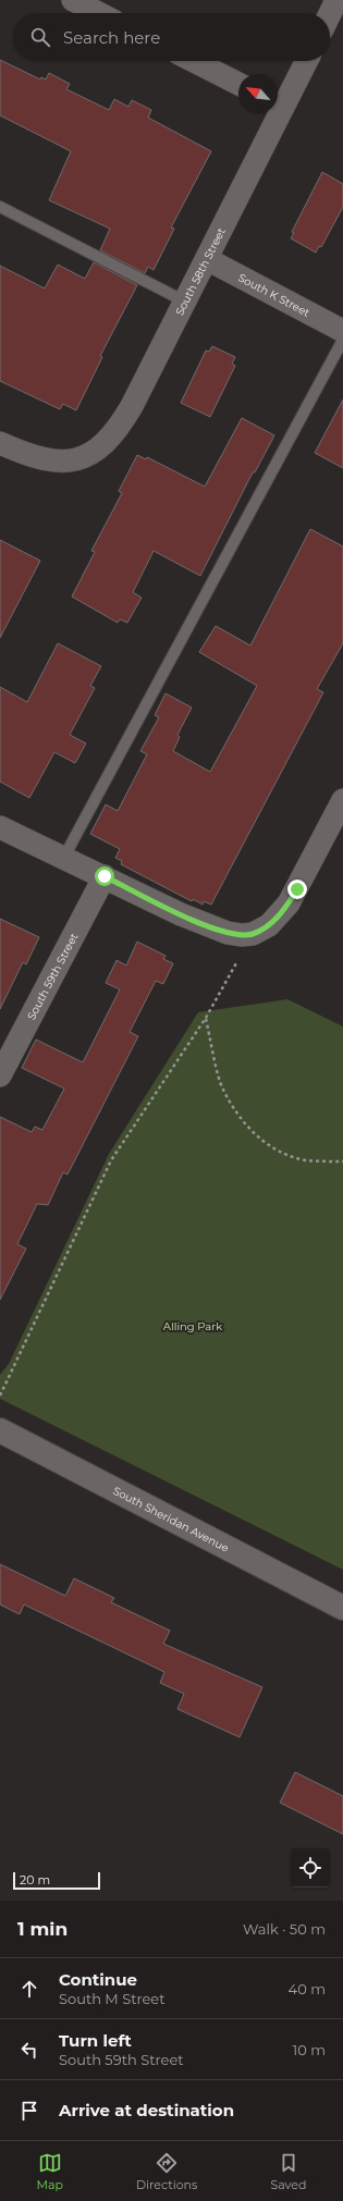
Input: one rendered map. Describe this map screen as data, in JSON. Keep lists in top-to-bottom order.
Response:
{
  "streets": {
    "street": [
      "South 58th Street",
      "South K Street",
      "South 59th Street",
      "South Sheridan Avenue"
    ]
  },
  "crossings": [
    ["South 58th Street", "South K Street"]
  ],
  "parks": ["Alling Park"],
  "scale_bar": "20 m",
  "north": "top left",
  "page": {
    "search": "Search here",
    "scale": "20 m",
    "heading": ["1 min", "Walk · 50 m"],
    "list": [
      ["Continue", "South M Street", "40 m"],
      ["Turn left", "South 59th Street", "10 m"],
      "Arrive at destination"
    ],
    "nav": ["Map", "Directions", "Saved"]
  }
}
